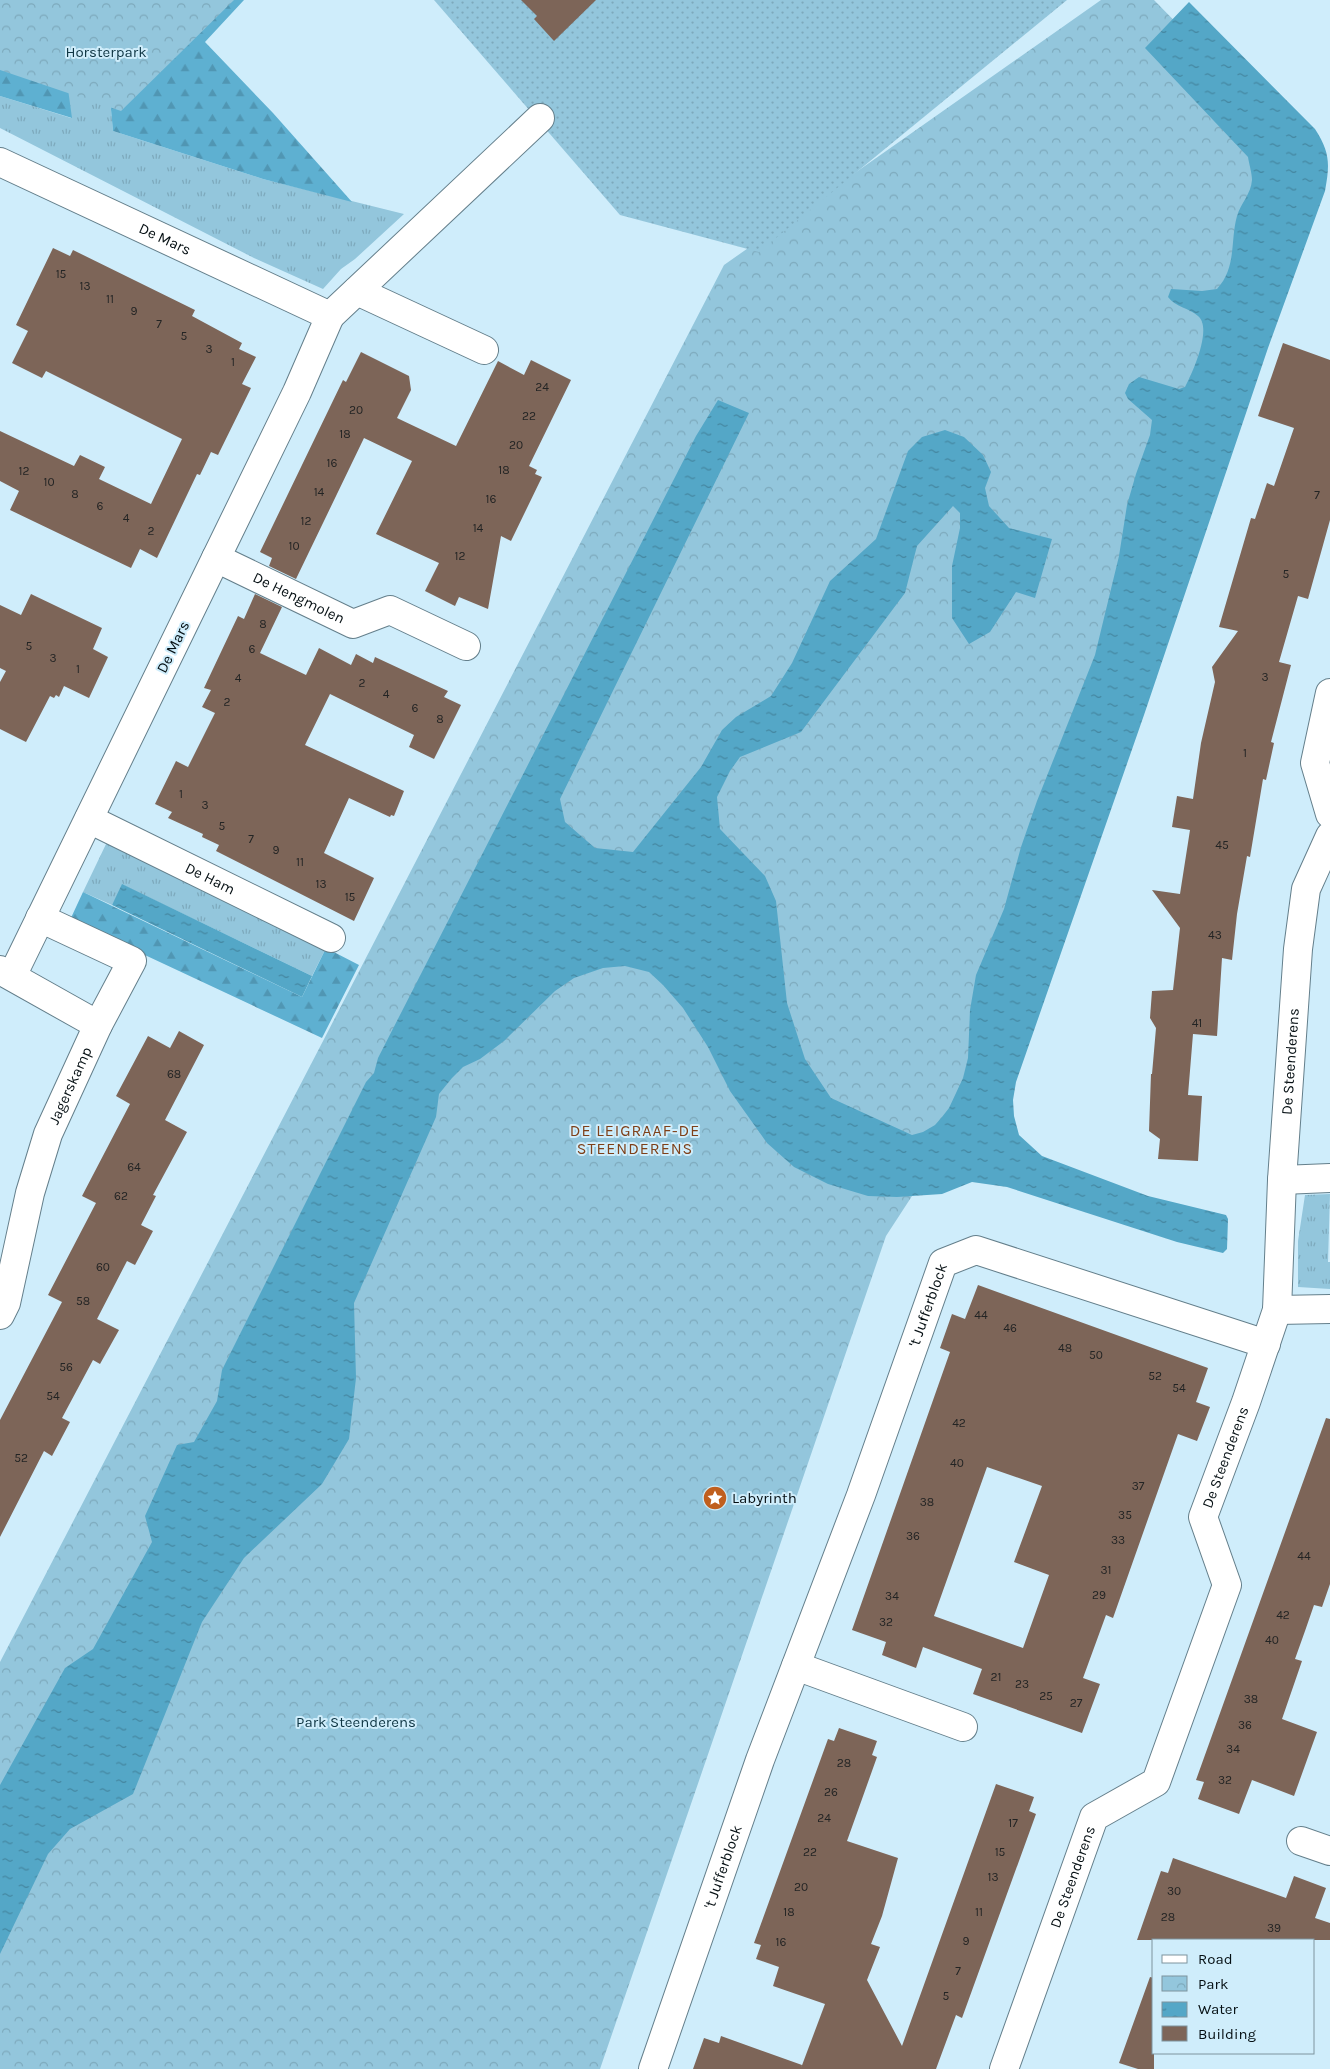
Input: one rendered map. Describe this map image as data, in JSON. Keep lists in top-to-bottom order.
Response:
{
  "streets": {
    "street": [
      "De Mars",
      "De Hengmolen",
      "De Ham",
      "De Steenderens",
      "Jagerskamp",
      "'t Jufferblock"
    ]
  },
  "crossings": [
    ["De Mars", "De Hengmolen"],
    ["De Mars", "De Ham"],
    ["De Mars", "Jagerskamp"],
    ["De Steenderens", "'t Jufferblock"]
  ],
  "districts": ["DE LEIGRAAF-DE STEENDERENS"],
  "parks": ["Horsterpark", "Park Steenderens"],
  "places": {
    "place": ["Labyrinth"]
  },
  "house_numbers": [
    "15",
    "13",
    "11",
    "9",
    "7",
    "5",
    "3",
    "1",
    "24",
    "20",
    "22",
    "18",
    "20",
    "16",
    "18",
    "12",
    "10",
    "14",
    "8",
    "7",
    "16",
    "6",
    "4",
    "12",
    "14",
    "2",
    "10",
    "12",
    "5",
    "8",
    "5",
    "6",
    "3",
    "1",
    "3",
    "4",
    "2",
    "4",
    "2",
    "6",
    "8",
    "1",
    "1",
    "3",
    "5",
    "7",
    "45",
    "9",
    "11",
    "13",
    "15",
    "43",
    "41",
    "68",
    "64",
    "62",
    "60",
    "58",
    "44",
    "46",
    "48",
    "50",
    "56",
    "52",
    "54",
    "54",
    "42",
    "52",
    "40",
    "37",
    "38",
    "35",
    "36",
    "33",
    "44",
    "31",
    "29",
    "34",
    "42",
    "32",
    "40",
    "21",
    "23",
    "25",
    "38",
    "27",
    "36",
    "34",
    "28",
    "32",
    "26",
    "24",
    "17",
    "22",
    "15",
    "13",
    "20",
    "30",
    "18",
    "11",
    "28",
    "39",
    "9",
    "16",
    "7",
    "5"
  ],
  "legend": [
    "Road",
    "Park",
    "Water",
    "Building"
  ]
}
